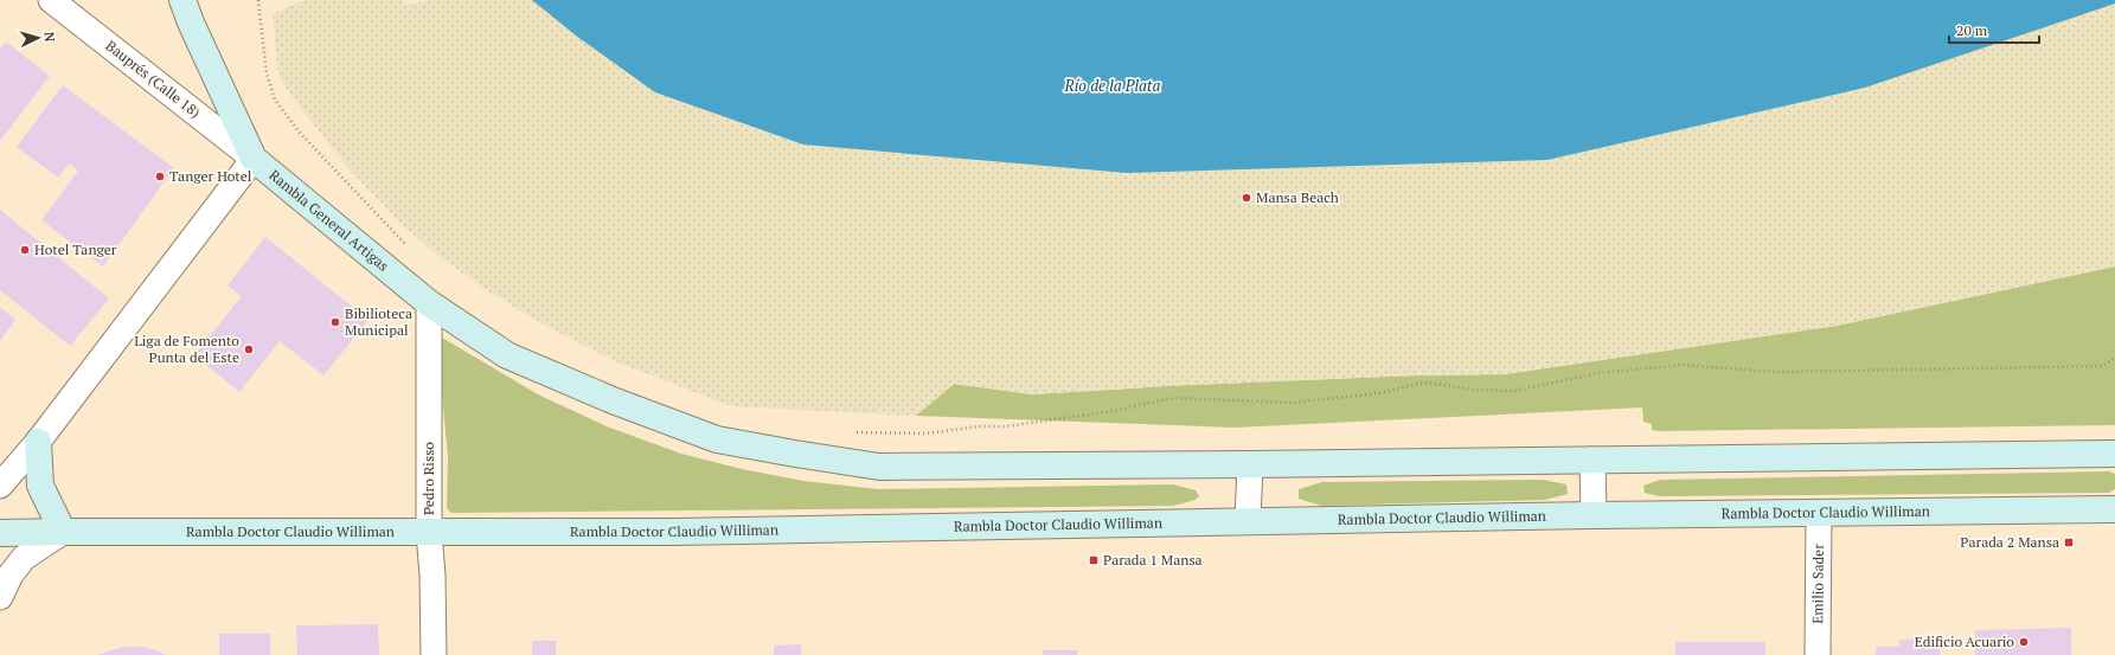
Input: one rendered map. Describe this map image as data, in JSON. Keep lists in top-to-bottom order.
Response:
{
  "streets": {
    "main road": ["Rambla General Artigas", "Rambla Doctor Claudio Williman"],
    "street": ["Bauprés (Calle 18)", "Pedro Risso", "Emilio Sader"]
  },
  "crossings": [
    ["Bauprés (Calle 18)", "Rambla General Artigas"],
    ["Rambla General Artigas", "Pedro Risso"],
    ["Pedro Risso", "Rambla Doctor Claudio Williman"],
    ["Rambla Doctor Claudio Williman", "Emilio Sader"]
  ],
  "water": ["Río de la Plata"],
  "places": {
    "other": [
      "Tanger Hotel",
      "Mansa Beach",
      "Hotel Tanger",
      "Bibilioteca Municipal",
      "Liga de Fomento Punta del Este",
      "Edificio Acuario"
    ],
    "transit": ["Parada 2 Mansa", "Parada 1 Mansa"]
  },
  "scale_bar": "20 m",
  "north": "right"
}
